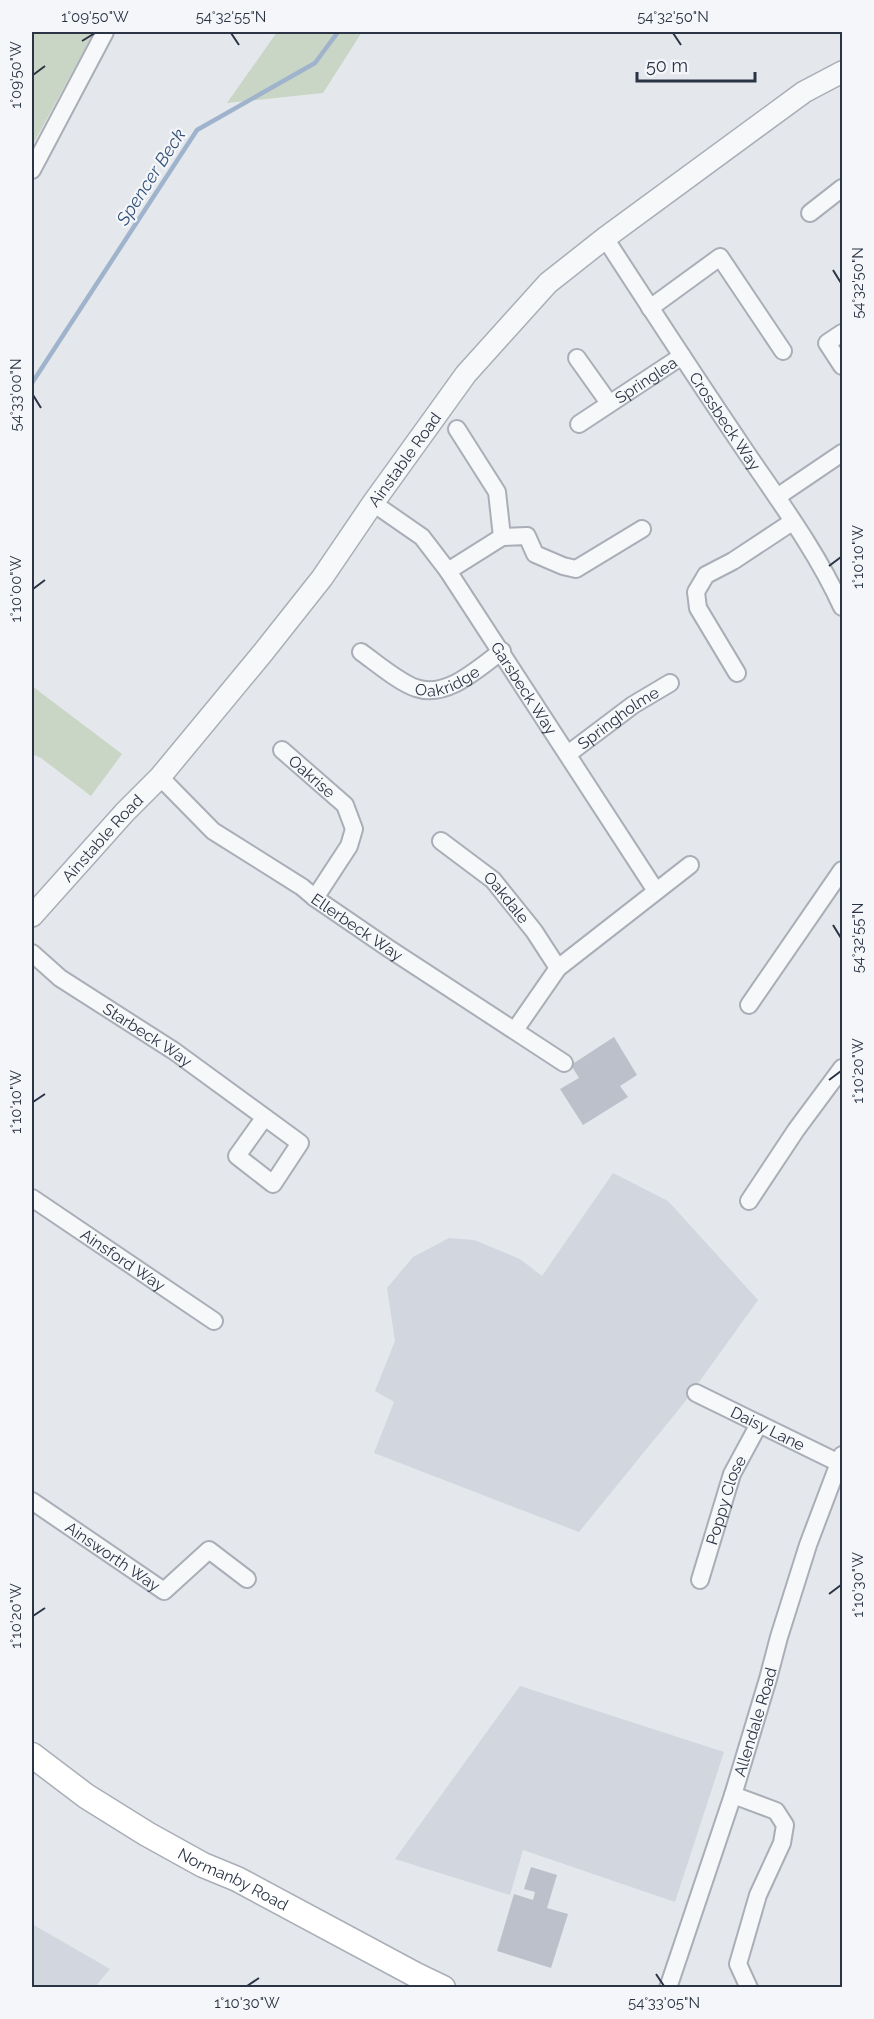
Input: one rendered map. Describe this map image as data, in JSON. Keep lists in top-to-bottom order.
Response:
{
  "streets": {
    "main road": ["Normanby Road"],
    "street": [
      "Springlea",
      "Crossbeck Way",
      "Ainstable Road",
      "Oakridge",
      "Garsbeck Way",
      "Springholme",
      "Oakrise",
      "Oakdale",
      "Ellerbeck Way",
      "Starbeck Way",
      "Ainsford Way",
      "Daisy Lane",
      "Poppy Close",
      "Ainsworth Way",
      "Allendale Road"
    ]
  },
  "crossings": [
    ["Springlea", "Crossbeck Way"],
    ["Crossbeck Way", "Ainstable Road"],
    ["Ainstable Road", "Garsbeck Way"],
    ["Ainstable Road", "Ellerbeck Way"],
    ["Oakridge", "Garsbeck Way"],
    ["Garsbeck Way", "Springholme"],
    ["Oakrise", "Ellerbeck Way"],
    ["Daisy Lane", "Poppy Close"],
    ["Daisy Lane", "Allendale Road"]
  ],
  "water": ["Spencer Beck"],
  "scale_bar": "50 m",
  "coordinates": [
    "1°09'50\"W",
    "54°32'55\"N",
    "54°32'50\"N",
    "54°33'00\"N",
    "1°10'10\"W",
    "1°10'00\"W",
    "1°10'20\"W",
    "1°10'30\"W",
    "54°33'05\"N"
  ]
}
